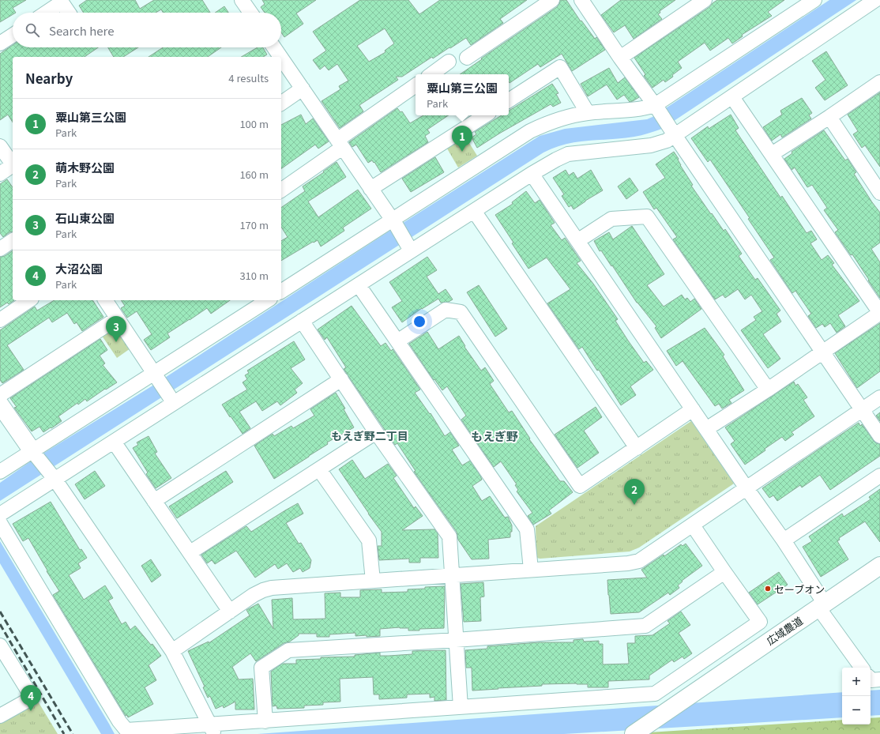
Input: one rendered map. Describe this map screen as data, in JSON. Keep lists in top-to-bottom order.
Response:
{
  "streets": {
    "street": ["広域農道"]
  },
  "districts": ["もえぎ野二丁目", "もえぎ野"],
  "places": ["セーブオン"],
  "page": {
    "search": "Search here",
    "heading": ["Nearby", "4 results"],
    "popup": ["粟山第三公園", "Park"],
    "list": [
      {
        "mark": "1",
        "name": "粟山第三公園",
        "note": "Park",
        "value": "100 m"
      },
      {
        "mark": "2",
        "name": "萌木野公園",
        "note": "Park",
        "value": "160 m"
      },
      {
        "mark": "3",
        "name": "石山東公園",
        "note": "Park",
        "value": "170 m"
      },
      {
        "mark": "4",
        "name": "大沼公園",
        "note": "Park",
        "value": "310 m"
      }
    ],
    "pins": [
      "1",
      "3",
      "2",
      "4"
    ],
    "map_buttons": ["+", "−"]
  }
}
